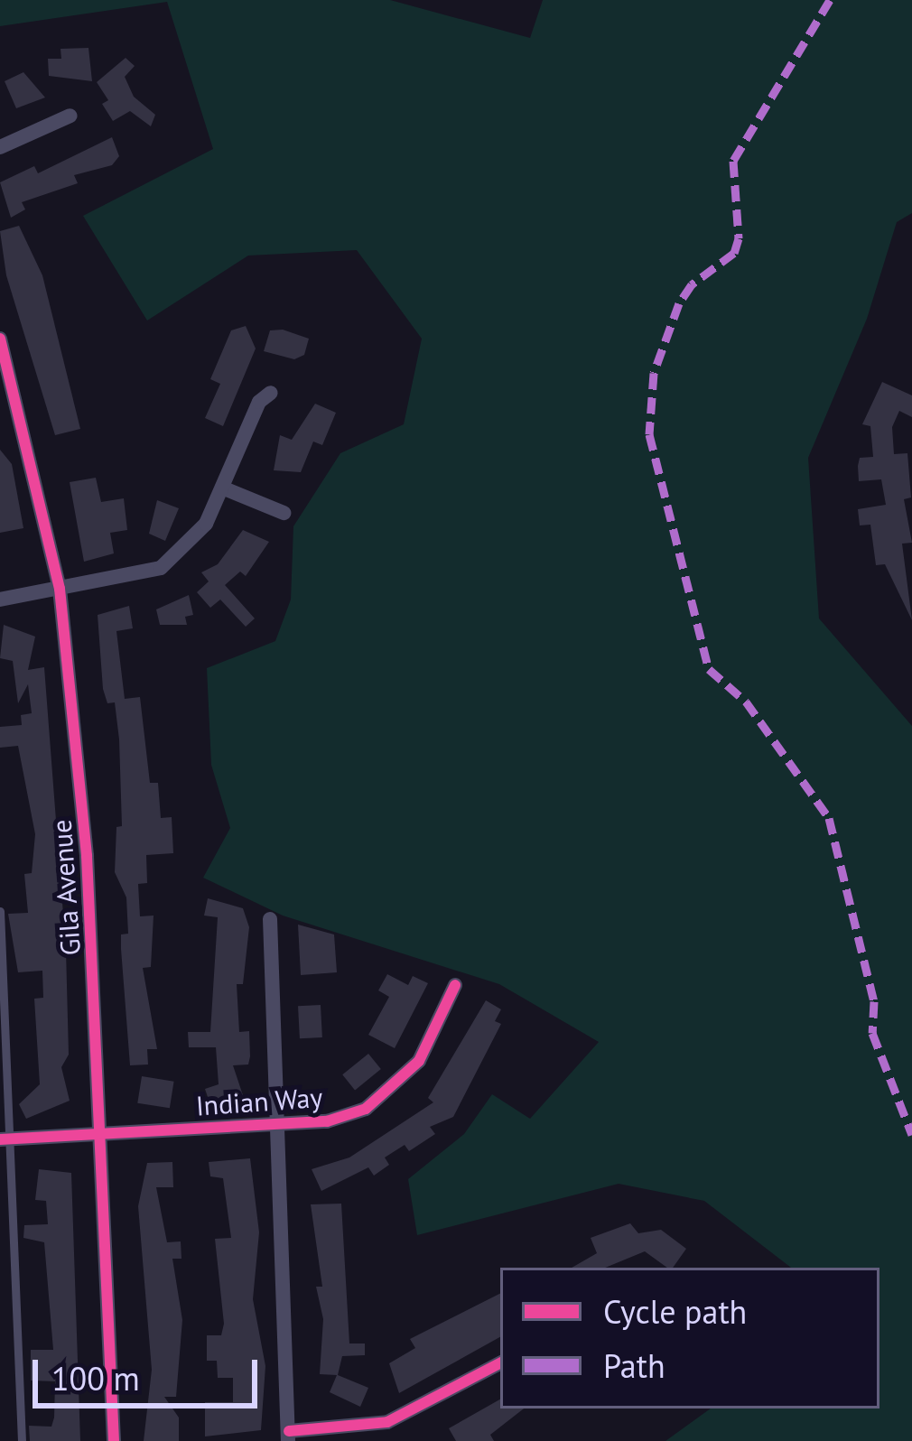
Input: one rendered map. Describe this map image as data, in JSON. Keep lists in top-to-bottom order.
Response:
{
  "streets": {
    "street": ["Gila Avenue", "Indian Way"]
  },
  "crossings": [
    ["Gila Avenue", "Indian Way"]
  ],
  "legend": ["Cycle path", "Path"],
  "scale_bar": "100 m"
}
